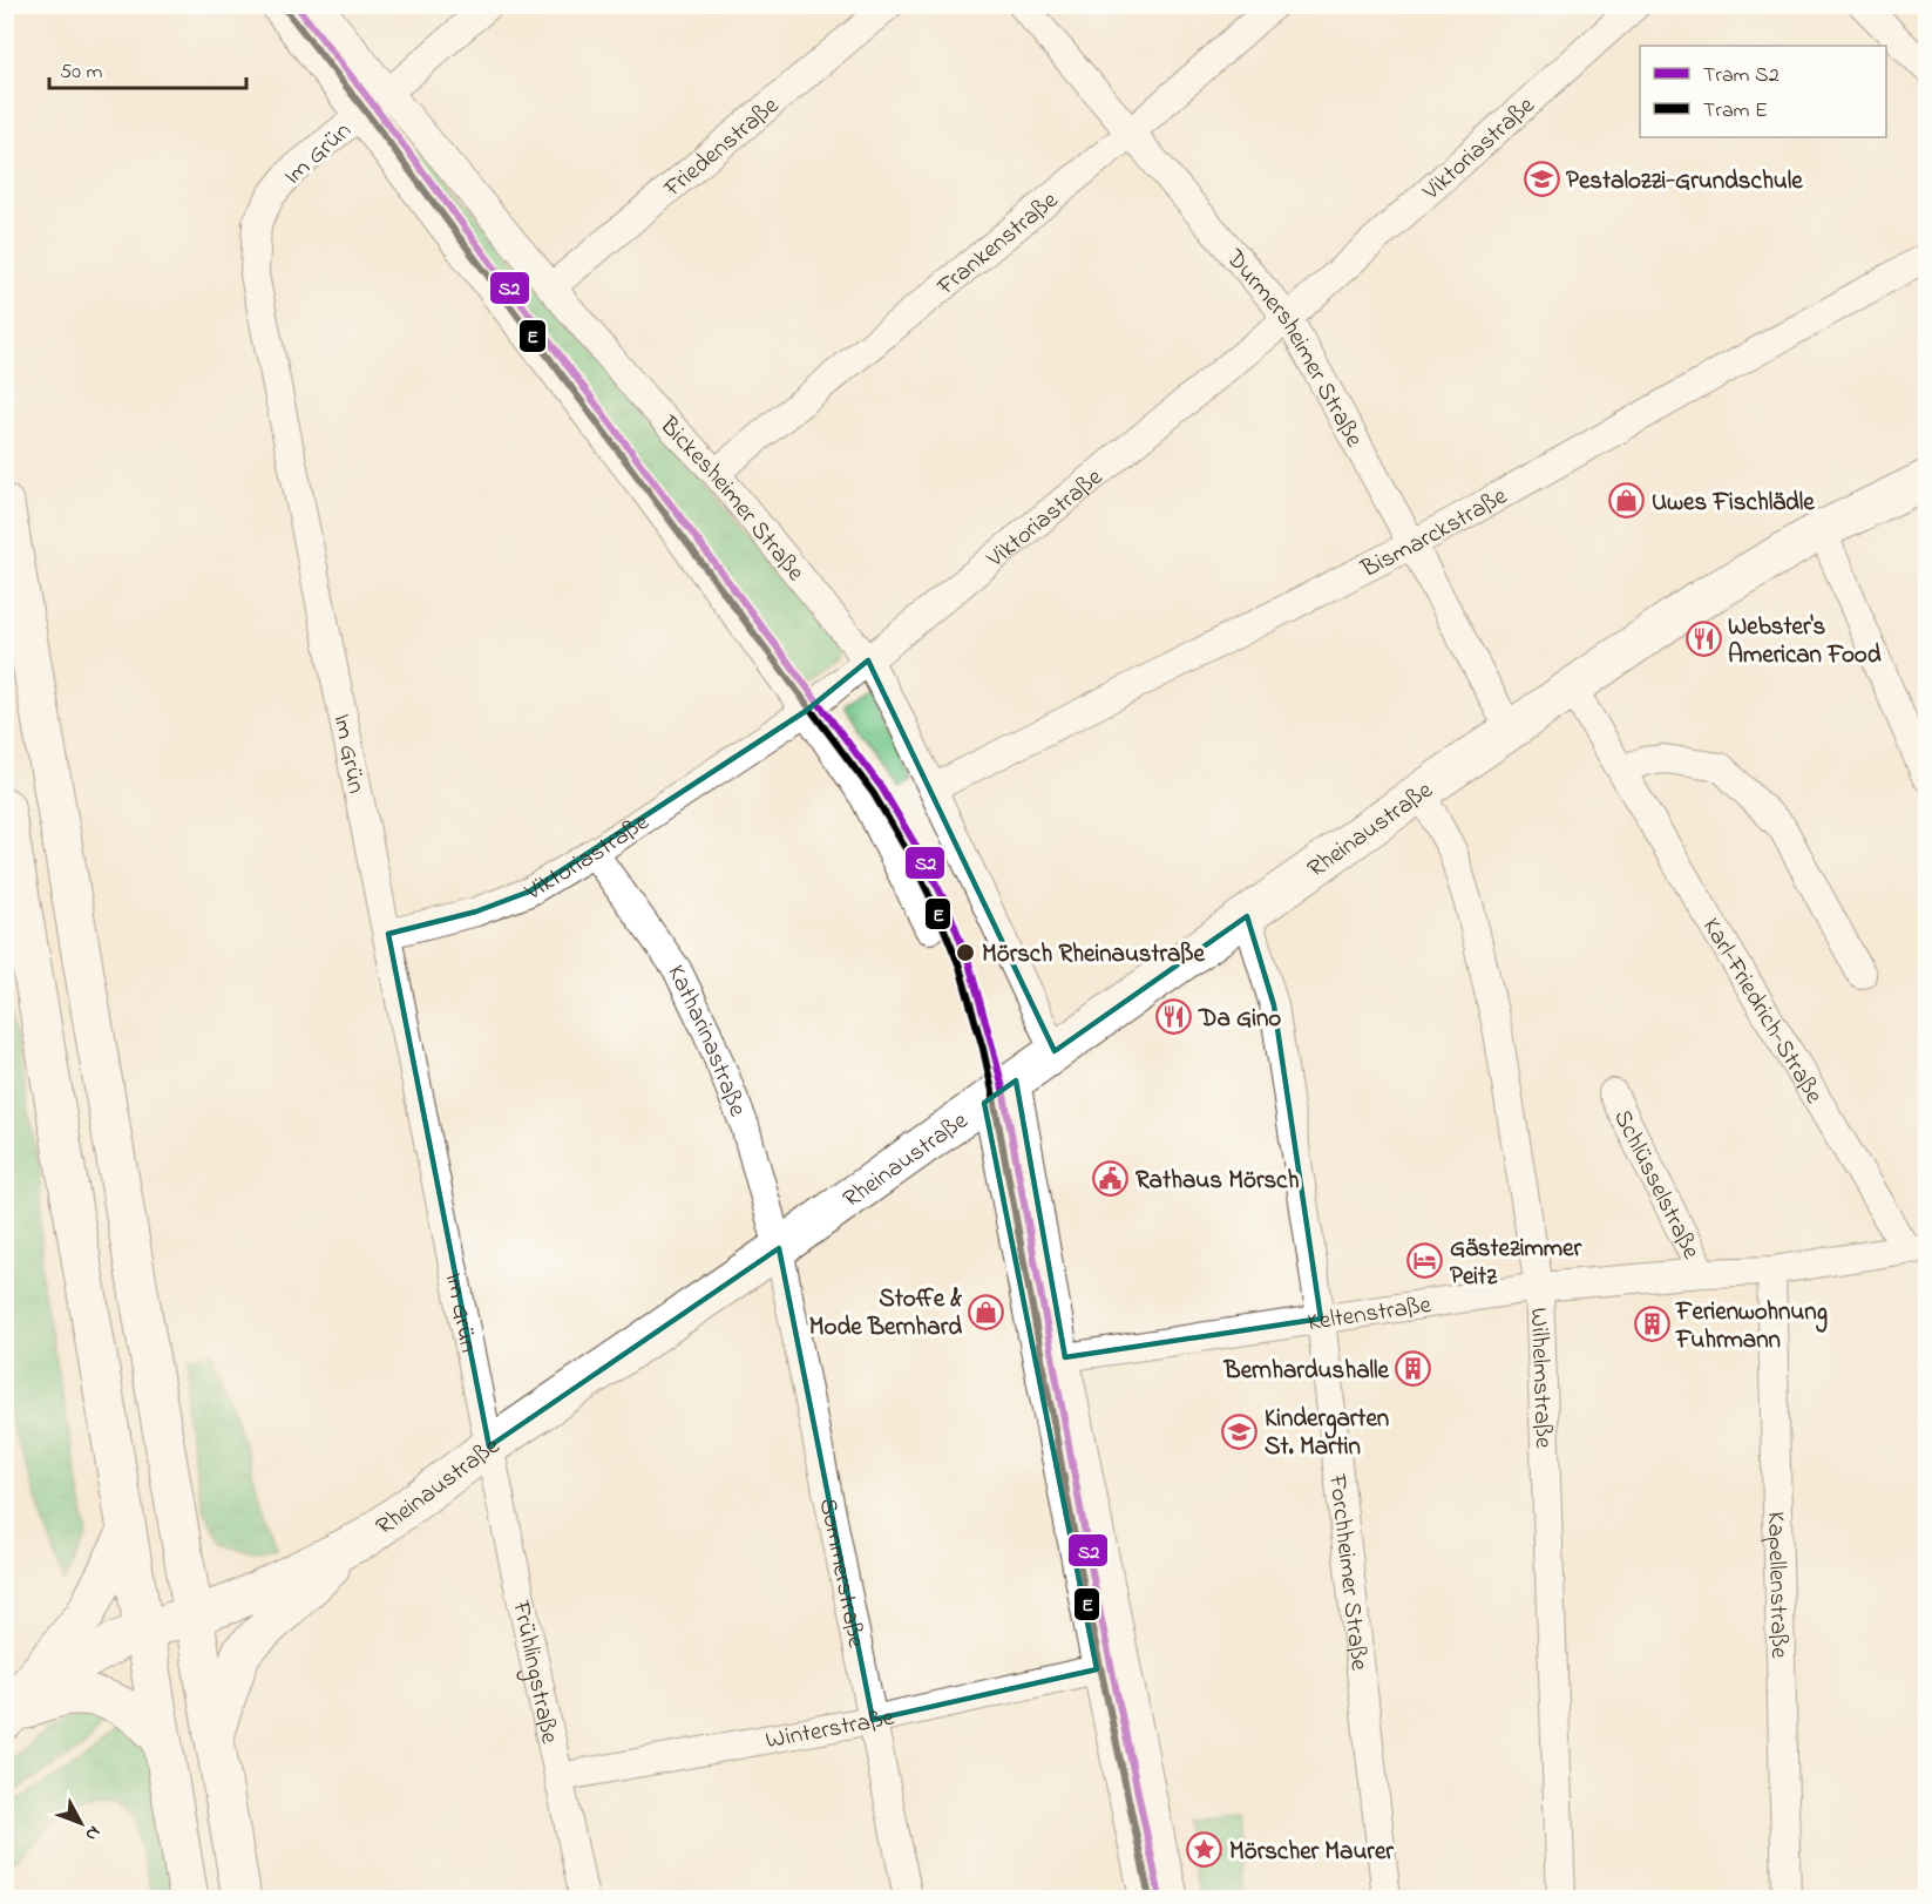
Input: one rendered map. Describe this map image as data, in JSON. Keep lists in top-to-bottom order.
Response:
{
  "streets": {
    "main road": ["Rheinaustraße"],
    "street": [
      "Friedenstraße",
      "Viktoriastraße",
      "Im Grün",
      "Frankenstraße",
      "Durmersheimer Straße",
      "Bickesheimer Straße",
      "Bismarckstraße",
      "Karl-Friedrich-Straße",
      "Katharinastraße",
      "Schlüsselstraße",
      "Keltenstraße",
      "Wilhelmstraße",
      "Sommerstraße",
      "Forchheimer Straße",
      "Kapellenstraße",
      "Frühlingstraße",
      "Winterstraße"
    ]
  },
  "crossings": [
    ["Friedenstraße", "Bickesheimer Straße"],
    ["Viktoriastraße", "Im Grün"],
    ["Viktoriastraße", "Durmersheimer Straße"],
    ["Viktoriastraße", "Bickesheimer Straße"],
    ["Viktoriastraße", "Katharinastraße"],
    ["Im Grün", "Bickesheimer Straße"],
    ["Im Grün", "Rheinaustraße"],
    ["Im Grün", "Frühlingstraße"],
    ["Frankenstraße", "Durmersheimer Straße"],
    ["Frankenstraße", "Bickesheimer Straße"],
    ["Durmersheimer Straße", "Bismarckstraße"],
    ["Durmersheimer Straße", "Rheinaustraße"],
    ["Bickesheimer Straße", "Bismarckstraße"],
    ["Bickesheimer Straße", "Rheinaustraße"],
    ["Rheinaustraße", "Karl-Friedrich-Straße"],
    ["Rheinaustraße", "Katharinastraße"],
    ["Rheinaustraße", "Wilhelmstraße"],
    ["Rheinaustraße", "Sommerstraße"],
    ["Rheinaustraße", "Forchheimer Straße"],
    ["Rheinaustraße", "Frühlingstraße"],
    ["Karl-Friedrich-Straße", "Keltenstraße"],
    ["Katharinastraße", "Sommerstraße"],
    ["Schlüsselstraße", "Keltenstraße"],
    ["Keltenstraße", "Wilhelmstraße"],
    ["Keltenstraße", "Forchheimer Straße"],
    ["Keltenstraße", "Kapellenstraße"],
    ["Sommerstraße", "Winterstraße"],
    ["Frühlingstraße", "Winterstraße"]
  ],
  "places": {
    "school or university": ["Pestalozzi-Grundschule", "Kindergarten St. Martin"],
    "shop": ["Uwes Fischlädle", "Stoffe & Mode Bernhard"],
    "restaurant": ["Webster's American Food", "Da Gino"],
    "other": ["Mörsch Rheinaustraße"],
    "public building": ["Rathaus Mörsch"],
    "hotel": ["Gästezimmer Peitz"],
    "building": ["Ferienwohnung Fuhrmann", "Bernhardushalle"],
    "place": ["Mörscher Maurer"]
  },
  "lines": ["tram line S2", "tram line E"],
  "legend": ["Tram S2", "Tram E"],
  "scale_bar": "50 m",
  "north": "bottom right"
}
